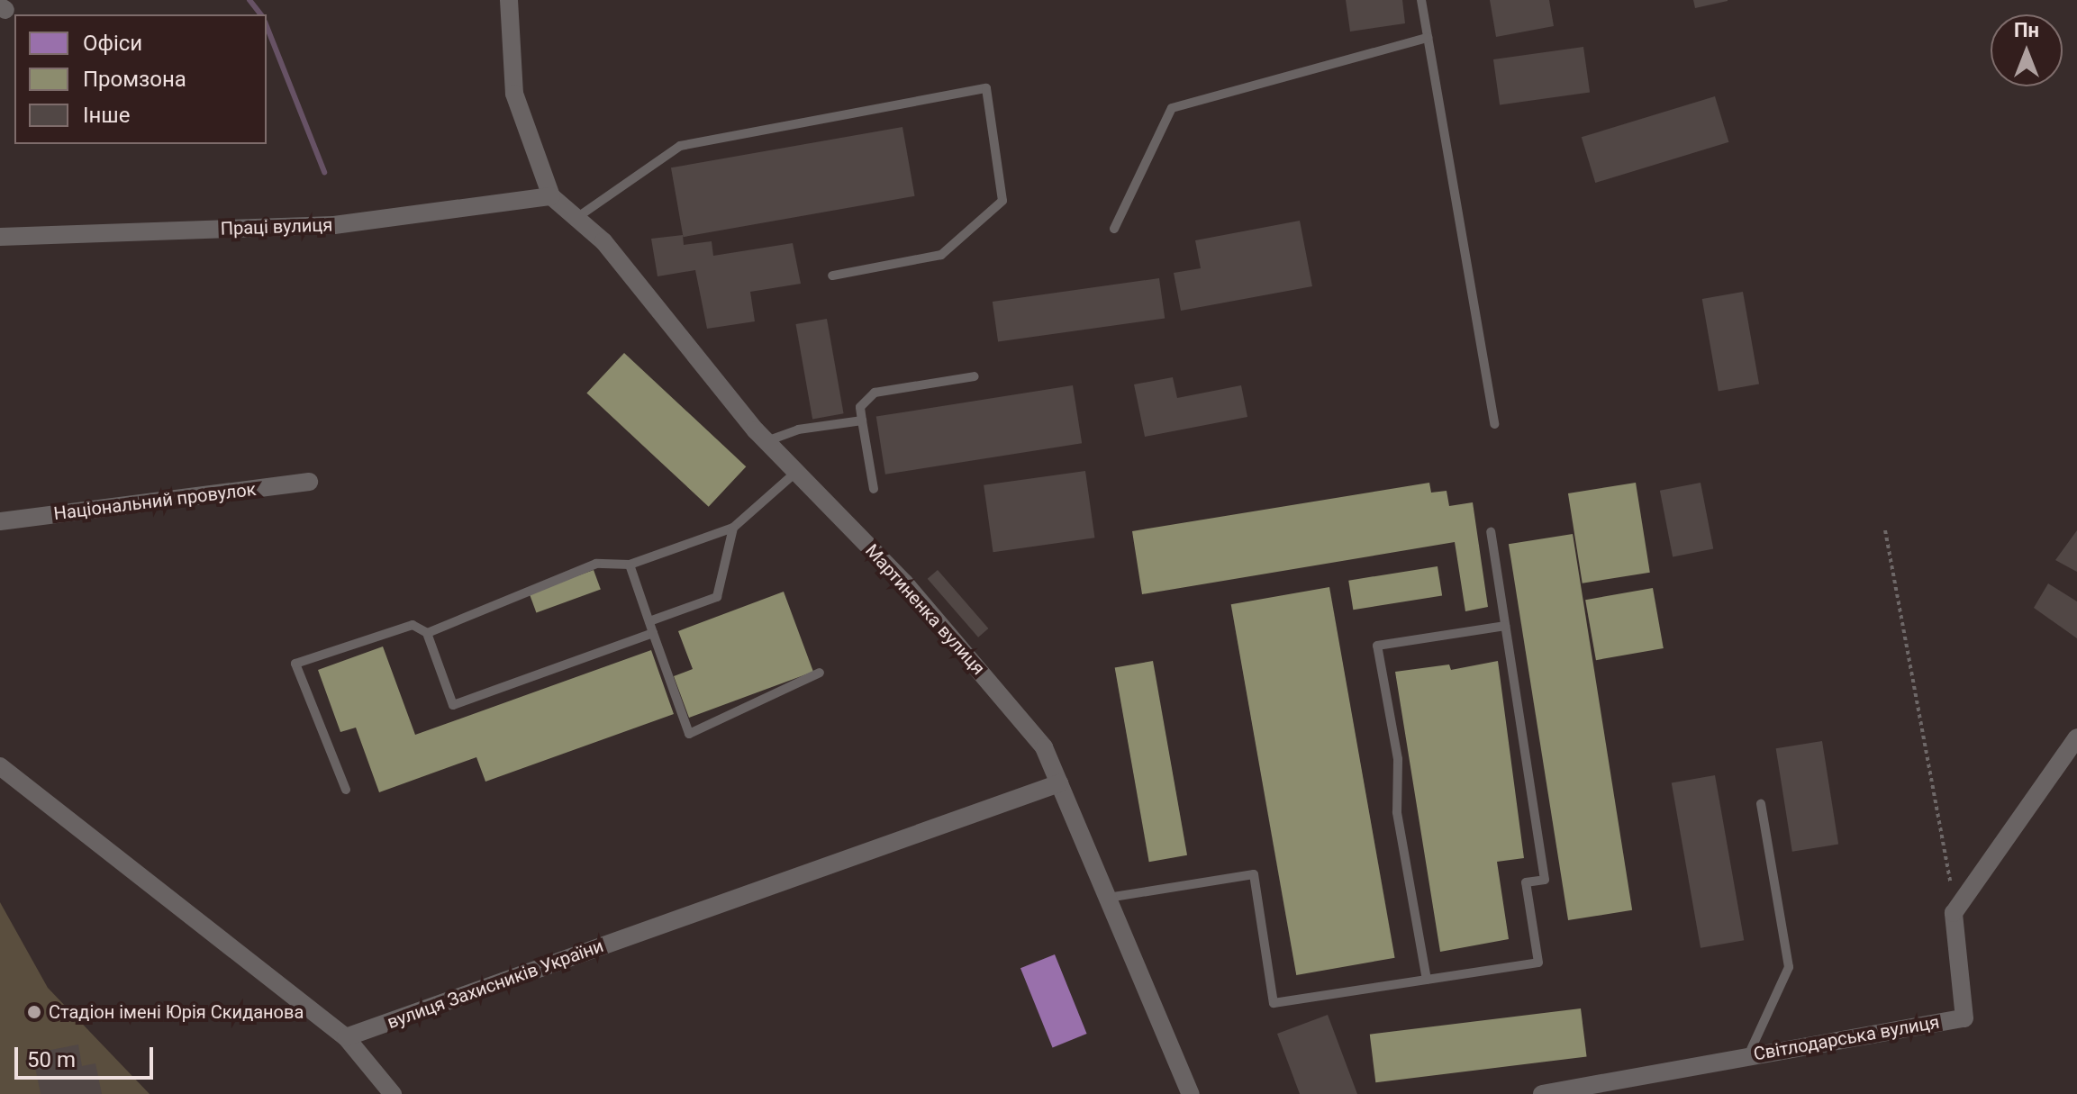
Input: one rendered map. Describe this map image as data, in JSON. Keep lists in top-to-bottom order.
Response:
{
  "streets": {
    "street": [
      "Праці вулиця",
      "Національний провулок",
      "Мартиненка вулиця",
      "вулиця Захисників України",
      "Світлодарська вулиця"
    ]
  },
  "crossings": [
    ["Праці вулиця", "Мартиненка вулиця"],
    ["Мартиненка вулиця", "вулиця Захисників України"]
  ],
  "places": ["Стадiон імені Юрія Скиданова"],
  "legend": ["Офіси", "Промзона", "Інше"],
  "scale_bar": "50 m",
  "north": "top"
}
